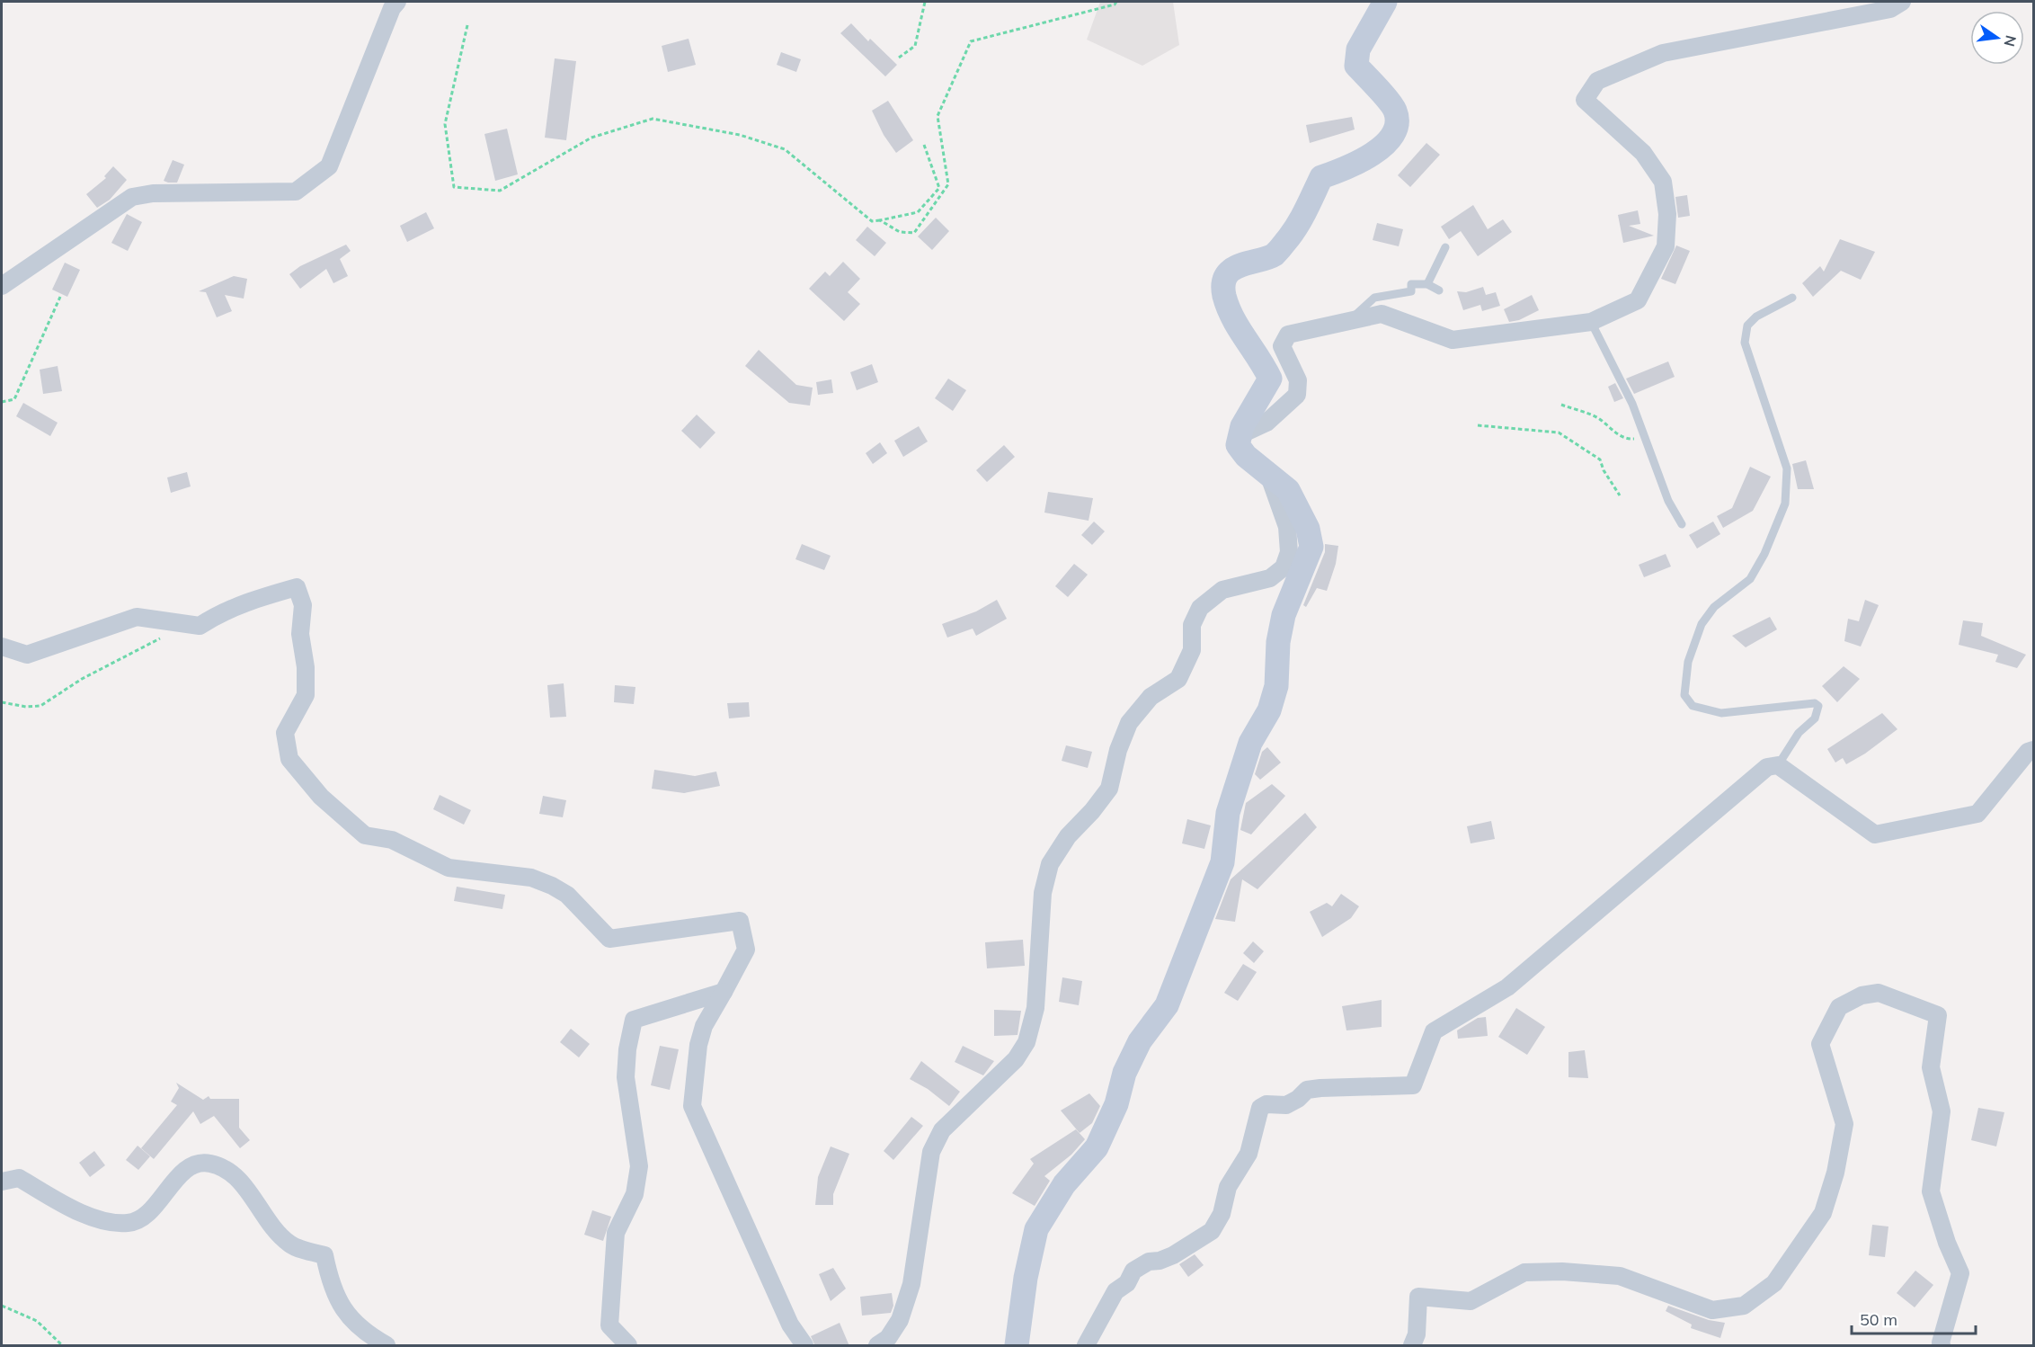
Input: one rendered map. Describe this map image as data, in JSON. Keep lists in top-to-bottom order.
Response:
{
  "scale_bar": "50 m",
  "north": "right"
}
